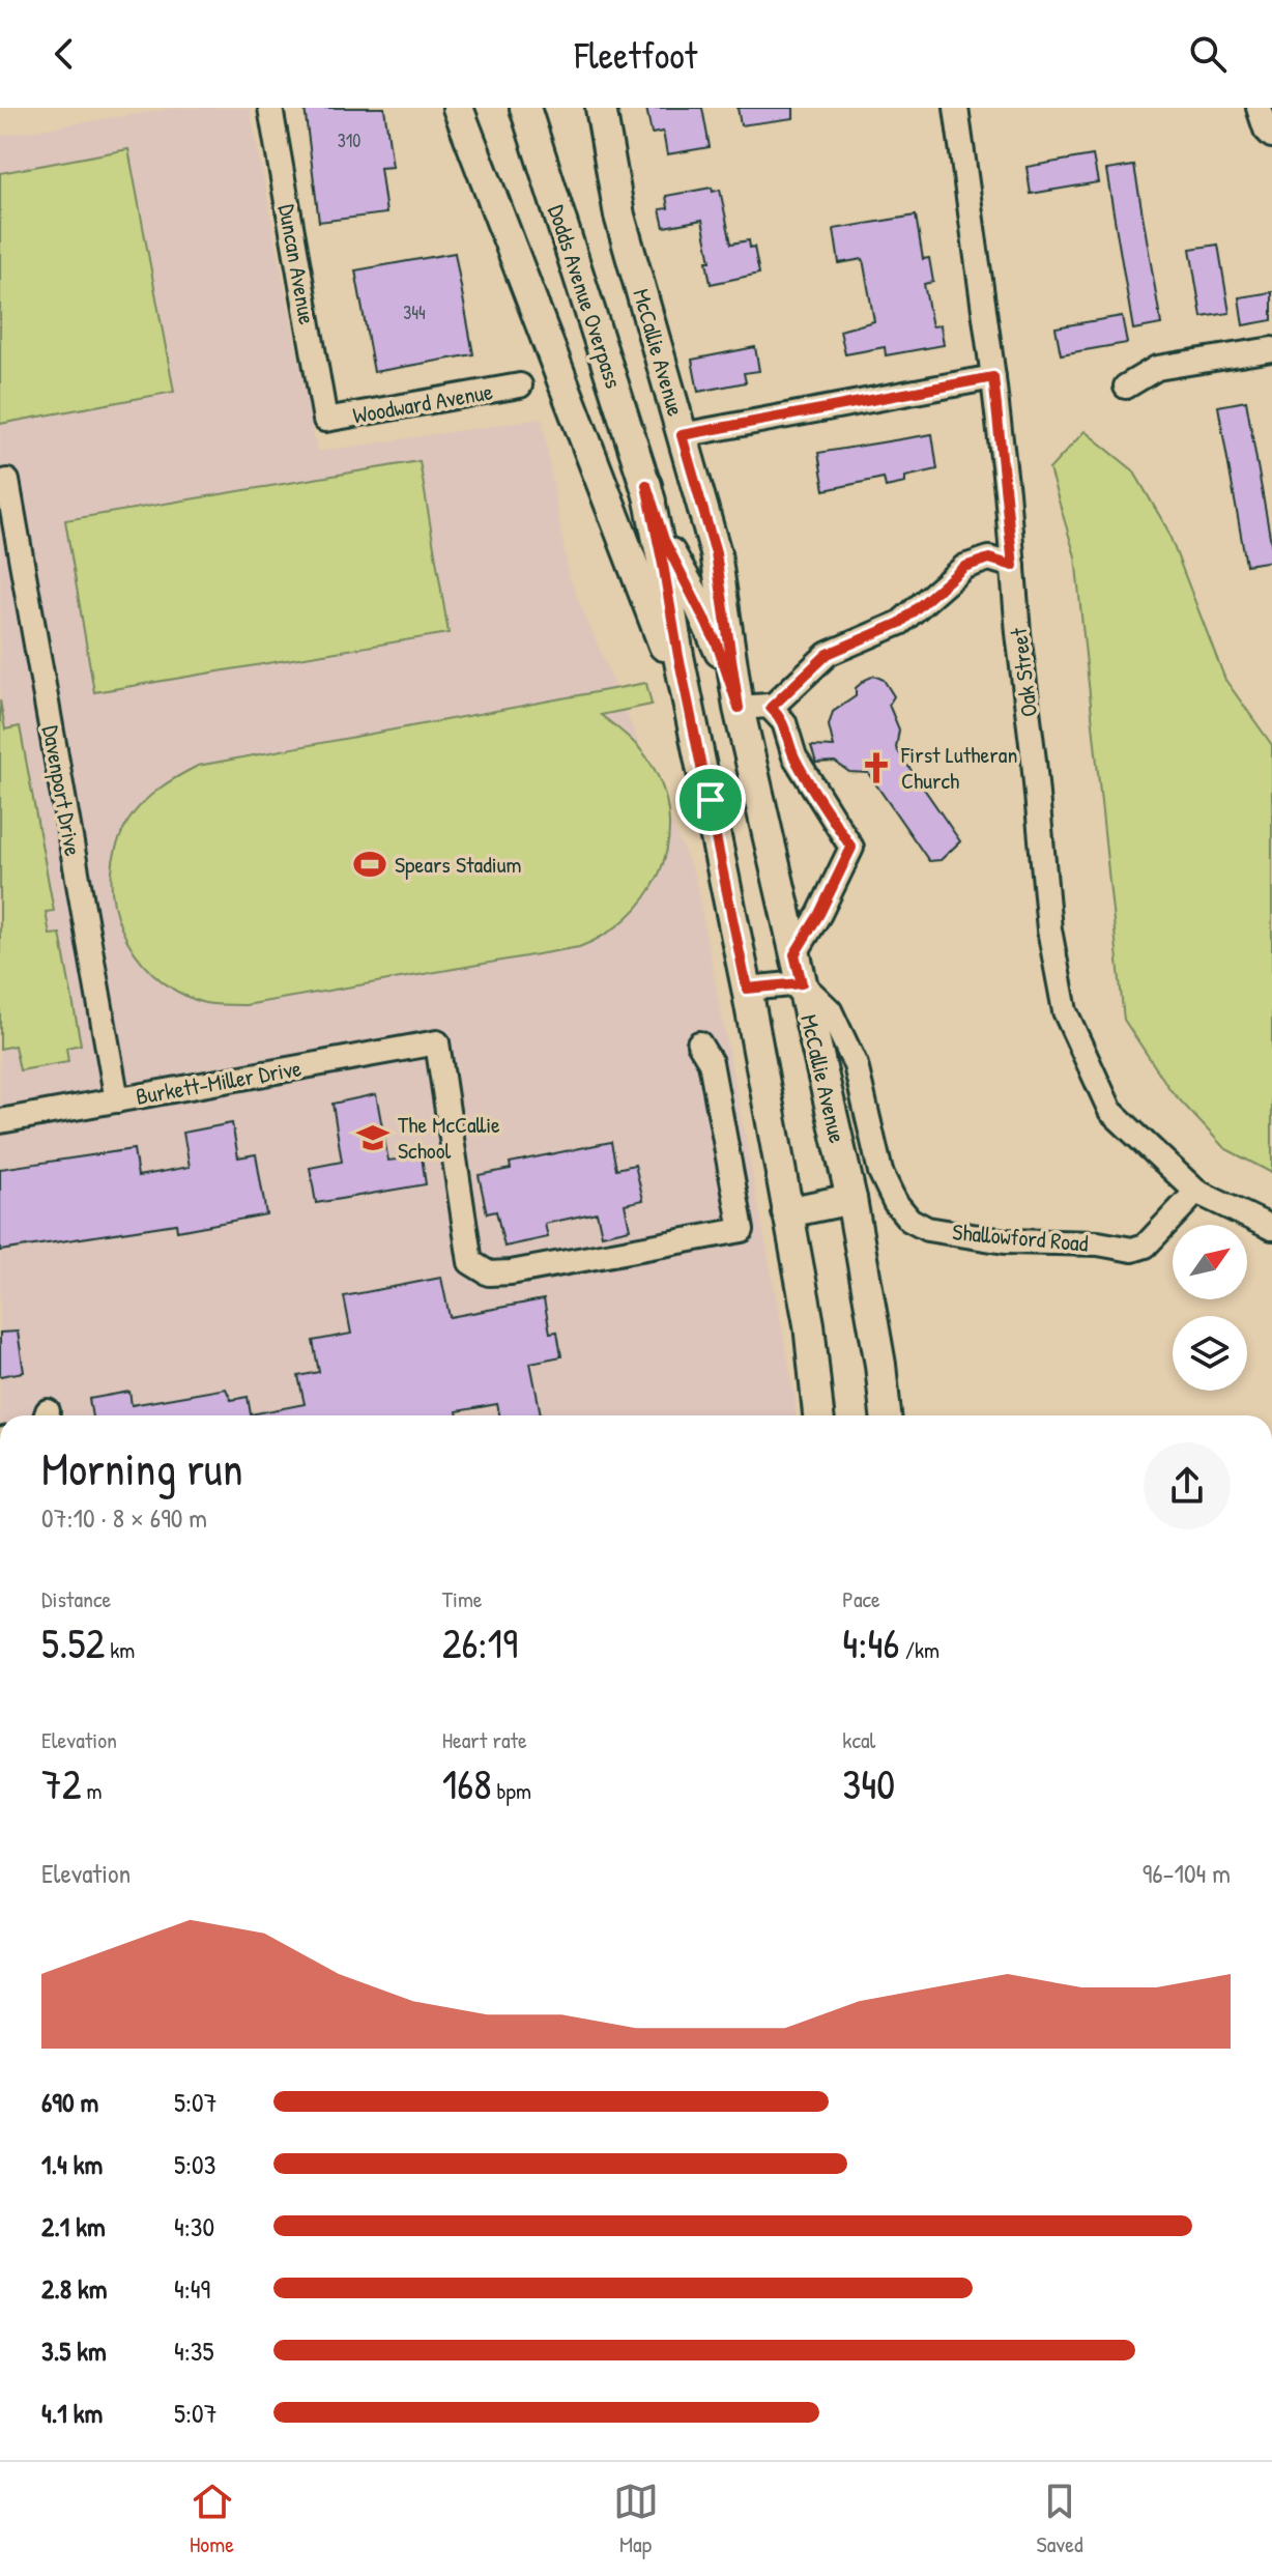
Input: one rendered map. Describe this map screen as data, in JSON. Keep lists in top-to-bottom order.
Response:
{
  "streets": {
    "main road": ["Dodds Avenue Overpass", "McCallie Avenue"],
    "street": [
      "Duncan Avenue",
      "Woodward Avenue",
      "Oak Street",
      "Davenport Drive",
      "Burkett-Miller Drive",
      "Shallowford Road"
    ]
  },
  "crossings": [
    ["Duncan Avenue", "Woodward Avenue"],
    ["Dodds Avenue Overpass", "McCallie Avenue"],
    ["McCallie Avenue", "Shallowford Road"],
    ["Oak Street", "Shallowford Road"],
    ["Davenport Drive", "Burkett-Miller Drive"]
  ],
  "places": {
    "church": ["First Lutheran Church"],
    "sports": ["Spears Stadium"],
    "school or university": ["The McCallie School"]
  },
  "house_numbers": ["310", "344"],
  "north": "top right",
  "page": {
    "header": "Fleetfoot",
    "heading": ["Morning run", "07:10 · 8 × 690 m"],
    "stats": [
      ["Distance", "5.52 km"],
      ["Time", "26:19"],
      ["Pace", "4:46 /km"],
      ["Elevation", "72 m"],
      ["Heart rate", "168 bpm"],
      ["kcal", "340"]
    ],
    "chart": ["Elevation", "96–104 m"],
    "list": [
      {
        "name": "690 m",
        "note": "5:07"
      },
      {
        "name": "1.4 km",
        "note": "5:03"
      },
      {
        "name": "2.1 km",
        "note": "4:30"
      },
      {
        "name": "2.8 km",
        "note": "4:49"
      },
      {
        "name": "3.5 km",
        "note": "4:35"
      },
      {
        "name": "4.1 km",
        "note": "5:07"
      }
    ],
    "tabs": ["Home", "Map", "Saved"]
  }
}
